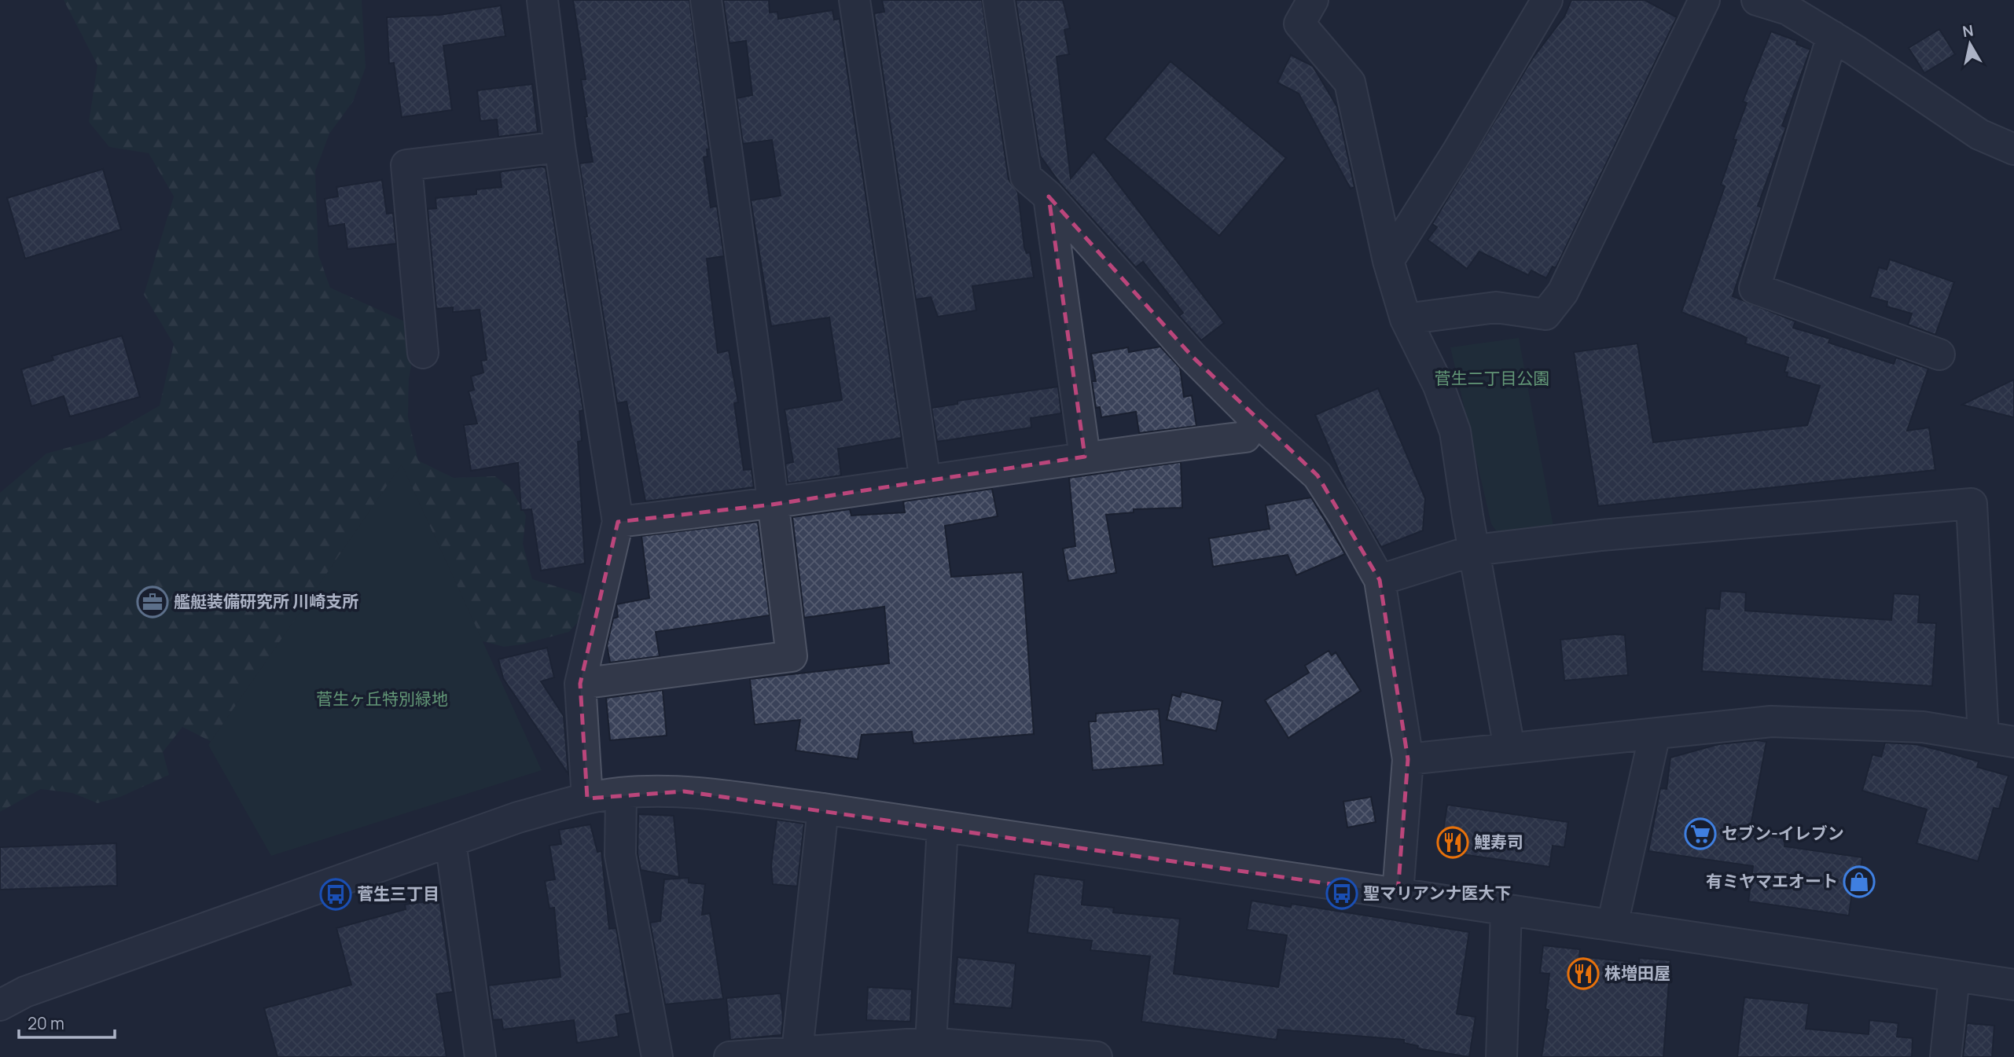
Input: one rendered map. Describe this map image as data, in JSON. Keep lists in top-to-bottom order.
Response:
{
  "parks": ["菅生二丁目公園", "菅生ヶ丘特別緑地"],
  "places": {
    "office": ["艦艇装備研究所 川崎支所"],
    "supermarket": ["セブン-イレブン"],
    "restaurant": ["鯉寿司", "株増田屋"],
    "shop": ["有ミヤマエオート"],
    "bus stop": ["聖マリアンナ医大下", "菅生三丁目"]
  },
  "scale_bar": "20 m",
  "north": "top"
}
